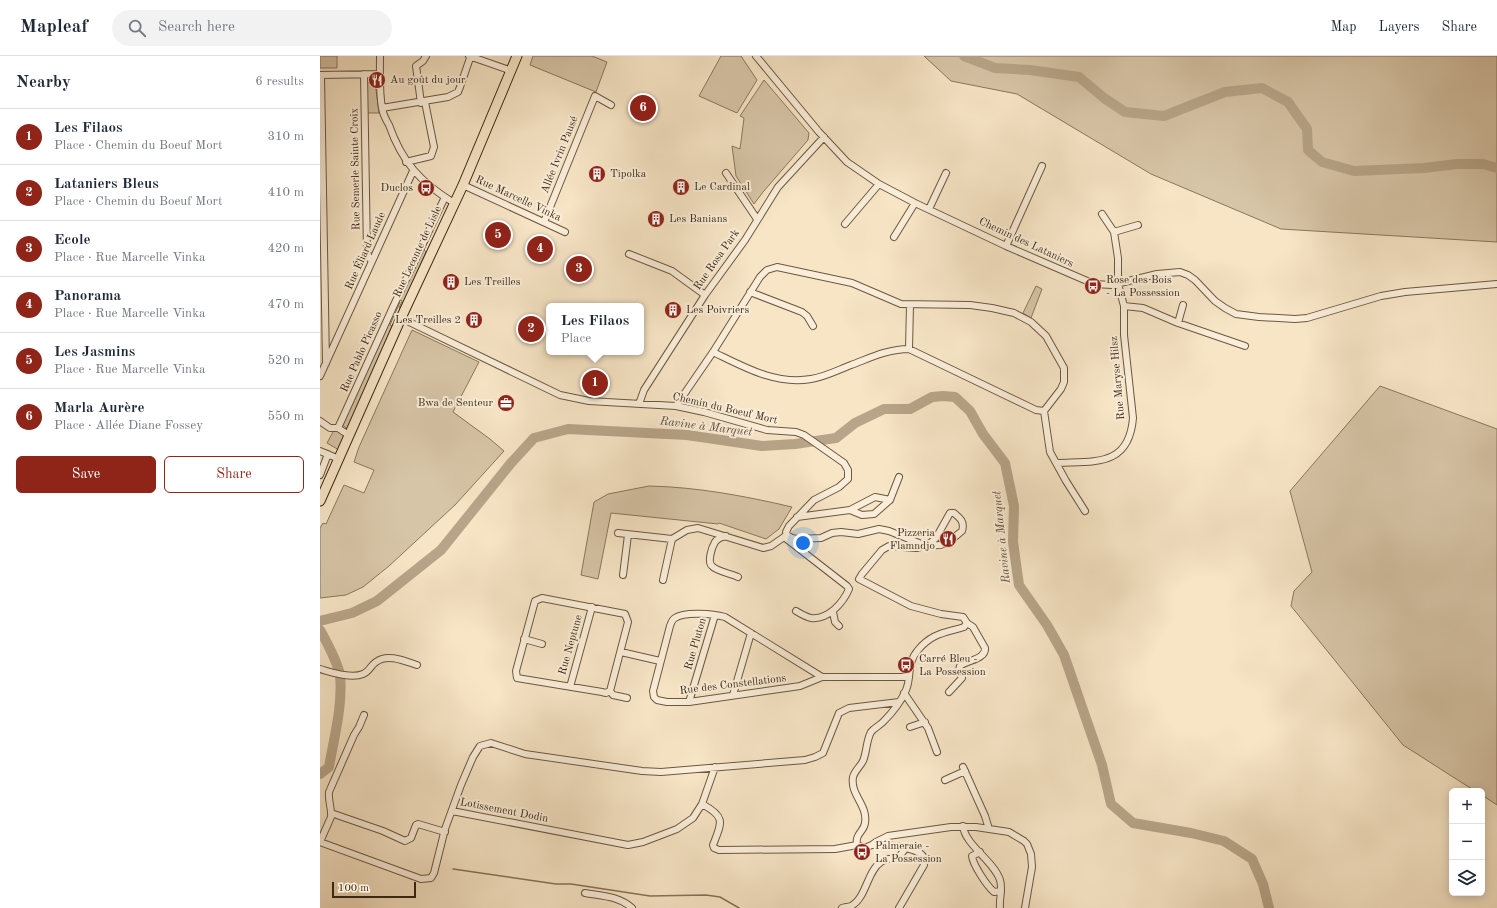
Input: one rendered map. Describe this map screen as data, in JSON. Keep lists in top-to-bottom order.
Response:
{
  "streets": {
    "main road": ["Rue Leconte de Lisle"],
    "street": [
      "Allée Ivrin Pausé",
      "Rue Semerle Sainte Croix",
      "Rue Marcelle Vinka",
      "Chemin des Lataniers",
      "Rue Éliard Laude",
      "Rue Rosa Park",
      "Rue Pablo Picasso",
      "Rue Maryse Hilsz",
      "Chemin du Boeuf Mort",
      "Rue Pluton",
      "Rue Neptune",
      "Rue des Constellations",
      "Lotissement Dodin"
    ]
  },
  "crossings": [
    ["Allée Ivrin Pausé", "Rue Marcelle Vinka"],
    ["Rue Semerle Sainte Croix", "Rue Éliard Laude"],
    ["Rue Marcelle Vinka", "Rue Leconte de Lisle"],
    ["Chemin des Lataniers", "Rue Rosa Park"],
    ["Chemin des Lataniers", "Rue Maryse Hilsz"],
    ["Rue Leconte de Lisle", "Chemin du Boeuf Mort"],
    ["Rue Rosa Park", "Chemin du Boeuf Mort"],
    ["Rue Pluton", "Rue des Constellations"]
  ],
  "water": ["Ravine à Marquet"],
  "places": {
    "restaurant": ["Au goût du jour", "Pizzeria Flamndjo"],
    "building": [
      "Tipolka",
      "Le Cardinal",
      "Les Banians",
      "Les Treilles",
      "Les Poivriers",
      "Les Treilles 2"
    ],
    "bus stop": [
      "Duclos",
      "Rose des Bois - La Possession",
      "Carré Bleu - La Possession",
      "Palmeraie - La Possession"
    ],
    "office": ["Bwa de Senteur"]
  },
  "scale_bar": "100 m",
  "page": {
    "header": "Mapleaf",
    "search": "Search here",
    "nav": ["Map", "Layers", "Share"],
    "heading": ["Nearby", "6 results"],
    "pins": [
      "6",
      "5",
      "4",
      "3",
      "2",
      "1"
    ],
    "list": [
      {
        "mark": "1",
        "name": "Les Filaos",
        "note": "Place · Chemin du Boeuf Mort",
        "value": "310 m"
      },
      {
        "mark": "2",
        "name": "Lataniers Bleus",
        "note": "Place · Chemin du Boeuf Mort",
        "value": "410 m"
      },
      {
        "mark": "3",
        "name": "Ecole",
        "note": "Place · Rue Marcelle Vinka",
        "value": "420 m"
      },
      {
        "mark": "4",
        "name": "Panorama",
        "note": "Place · Rue Marcelle Vinka",
        "value": "470 m"
      },
      {
        "mark": "5",
        "name": "Les Jasmins",
        "note": "Place · Rue Marcelle Vinka",
        "value": "520 m"
      },
      {
        "mark": "6",
        "name": "Marla Aurère",
        "note": "Place · Allée Diane Fossey",
        "value": "550 m"
      }
    ],
    "popup": ["Les Filaos", "Place"],
    "buttons": ["Save", "Share"],
    "map_buttons": ["+", "−"],
    "scale": "100 m"
  }
}
